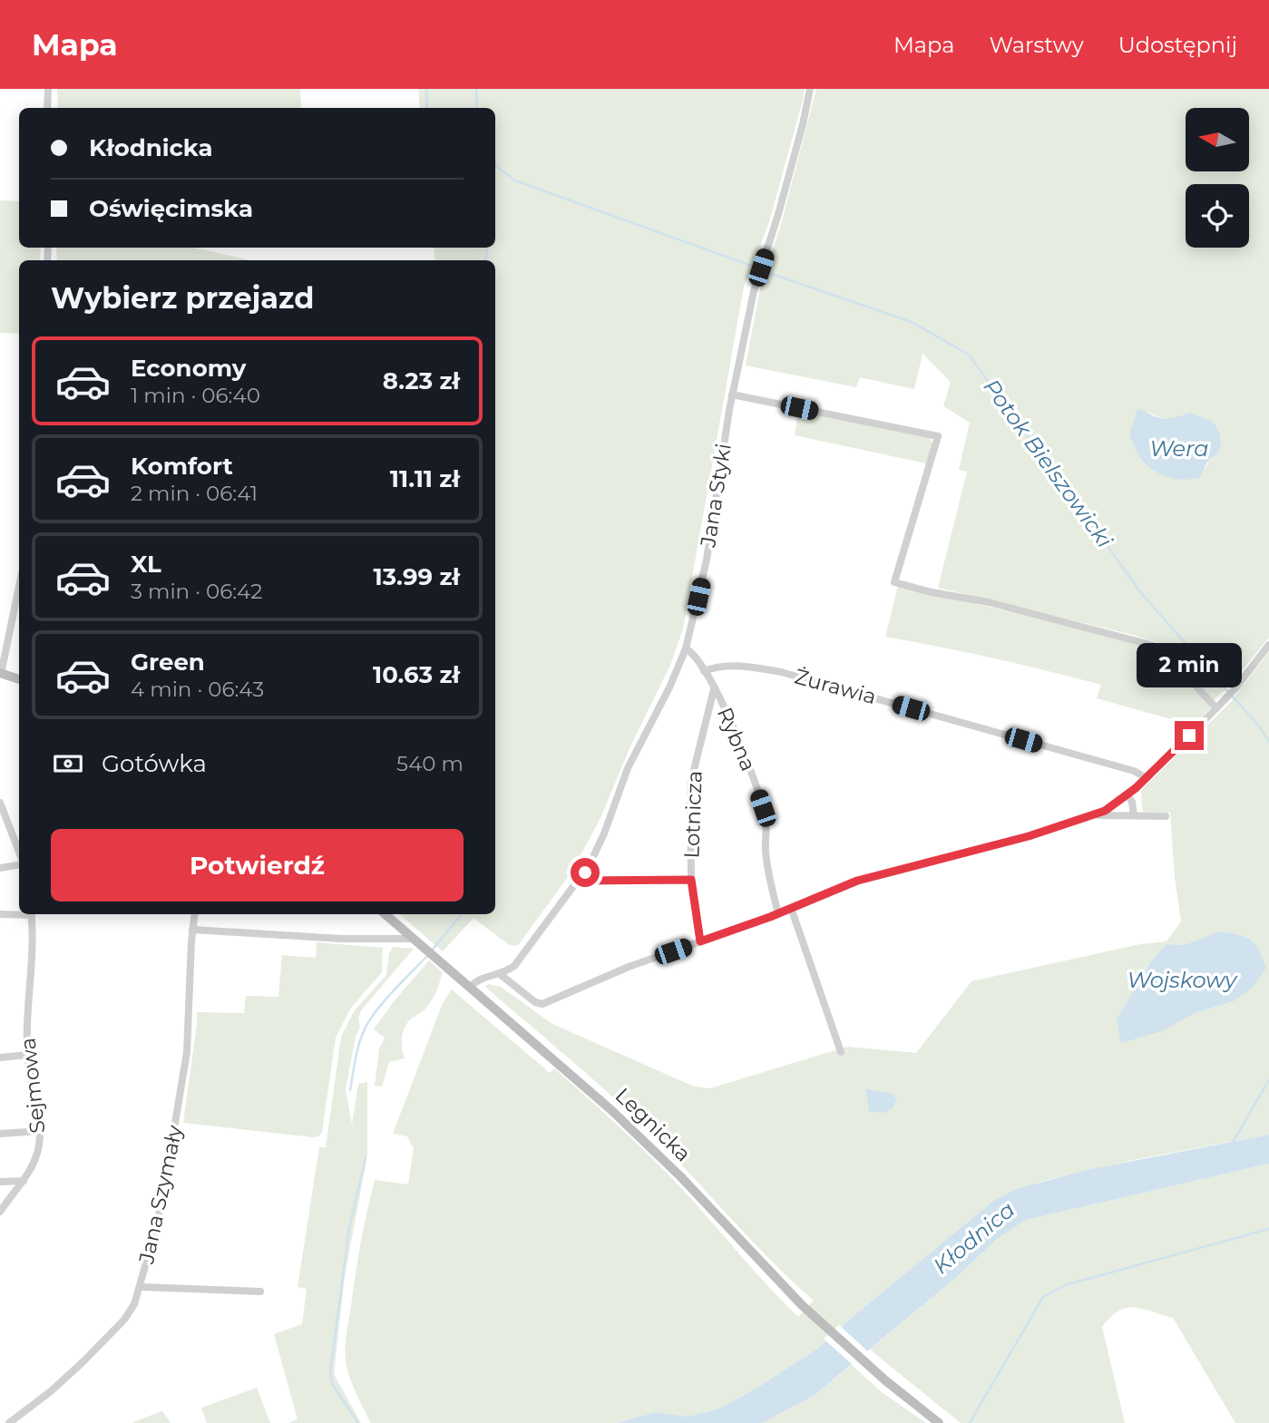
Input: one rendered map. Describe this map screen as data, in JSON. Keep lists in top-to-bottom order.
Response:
{
  "streets": {
    "main road": ["Legnicka"],
    "street": [
      "Jana Styki",
      "Żurawia",
      "Rybna",
      "Lotnicza",
      "Sejmowa",
      "Jana Szymały"
    ]
  },
  "crossings": [
    ["Jana Styki", "Rybna"],
    ["Jana Styki", "Legnicka"],
    ["Żurawia", "Rybna"],
    ["Rybna", "Lotnicza"]
  ],
  "water": [
    "Wera",
    "Potok Bielszowicki",
    "Wojskowy",
    "Kłodnica"
  ],
  "north": "left",
  "page": {
    "header": "Mapa",
    "nav": ["Mapa", "Warstwy", "Udostępnij"],
    "banner": ["Kłodnicka", "Oświęcimska"],
    "heading": "Wybierz przejazd",
    "list": [
      {
        "name": "Economy",
        "note": "1 min · 06:40",
        "value": "8.23 zł"
      },
      {
        "name": "Komfort",
        "note": "2 min · 06:41",
        "value": "11.11 zł"
      },
      {
        "name": "XL",
        "note": "3 min · 06:42",
        "value": "13.99 zł"
      },
      {
        "name": "Green",
        "note": "4 min · 06:43",
        "value": "10.63 zł"
      }
    ],
    "bubble": "2 min",
    "pay": ["Gotówka", "540 m"],
    "buttons": "Potwierdź"
  }
}
